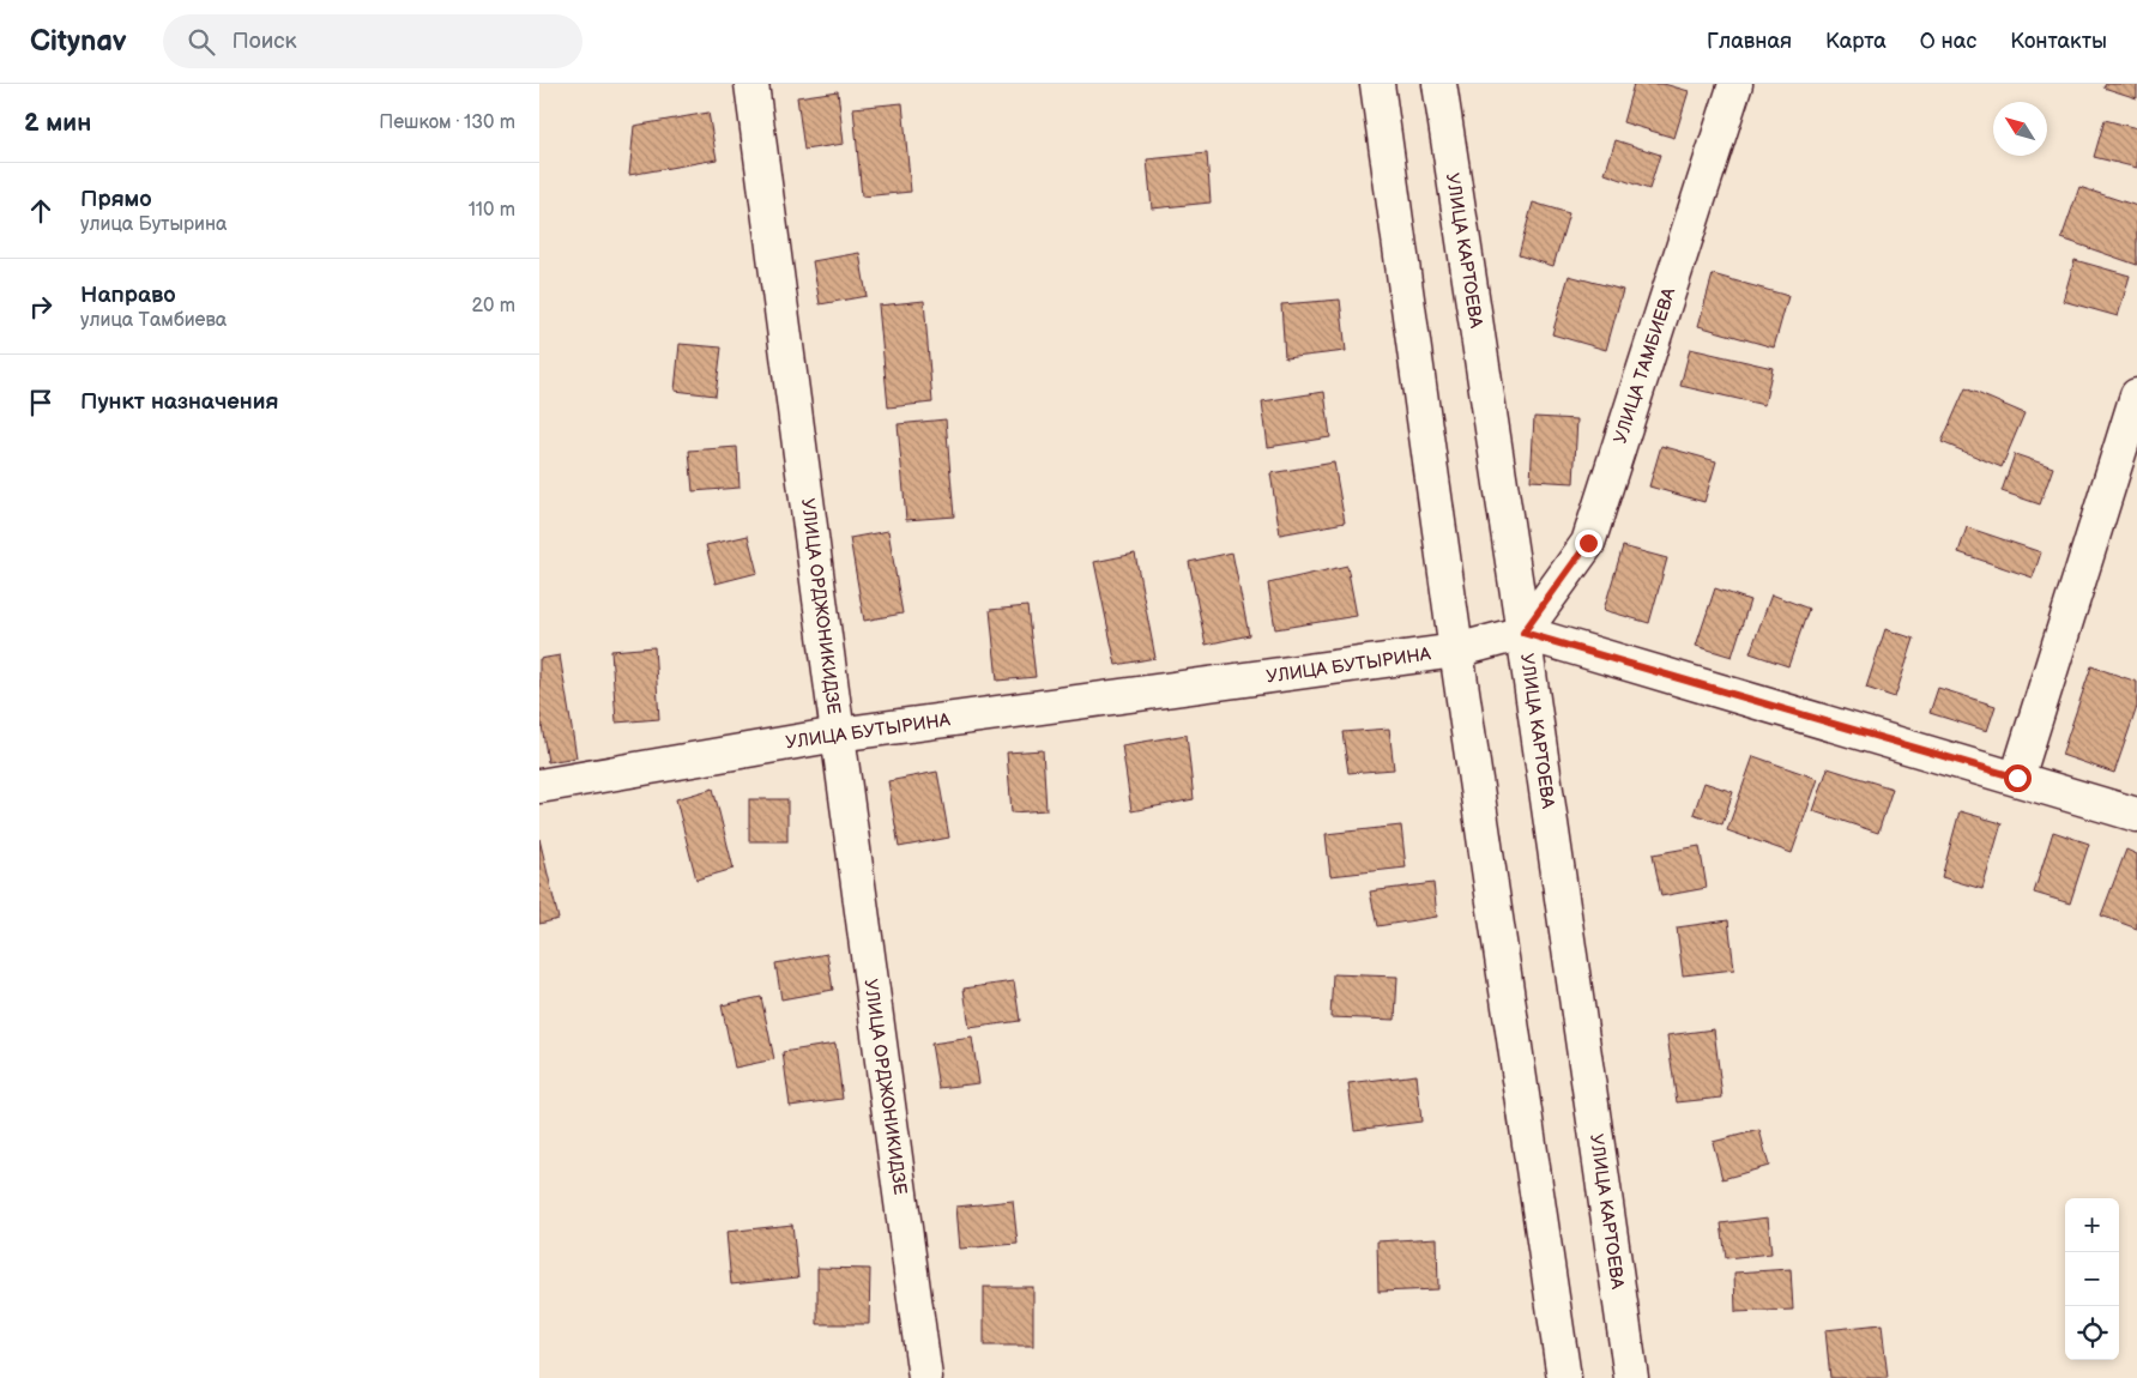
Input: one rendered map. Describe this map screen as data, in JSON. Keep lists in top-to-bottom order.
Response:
{
  "streets": {
    "street": [
      "УЛИЦА КАРТОЕВА",
      "УЛИЦА ТАМБИЕВА",
      "УЛИЦА ОРДЖОНИКИДЗЕ",
      "УЛИЦА БУТЫРИНА"
    ]
  },
  "crossings": [
    ["УЛИЦА КАРТОЕВА", "УЛИЦА ТАМБИЕВА"],
    ["УЛИЦА КАРТОЕВА", "УЛИЦА БУТЫРИНА"],
    ["УЛИЦА ТАМБИЕВА", "УЛИЦА БУТЫРИНА"],
    ["УЛИЦА ОРДЖОНИКИДЗЕ", "УЛИЦА БУТЫРИНА"]
  ],
  "north": "top left",
  "page": {
    "header": "Citynav",
    "search": "Поиск",
    "nav": [
      "Главная",
      "Карта",
      "О нас",
      "Контакты"
    ],
    "heading": ["2 мин", "Пешком · 130 m"],
    "list": [
      ["Прямо", "улица Бутырина", "110 m"],
      ["Направо", "улица Тамбиева", "20 m"],
      "Пункт назначения"
    ],
    "map_buttons": ["+", "−"]
  }
}
